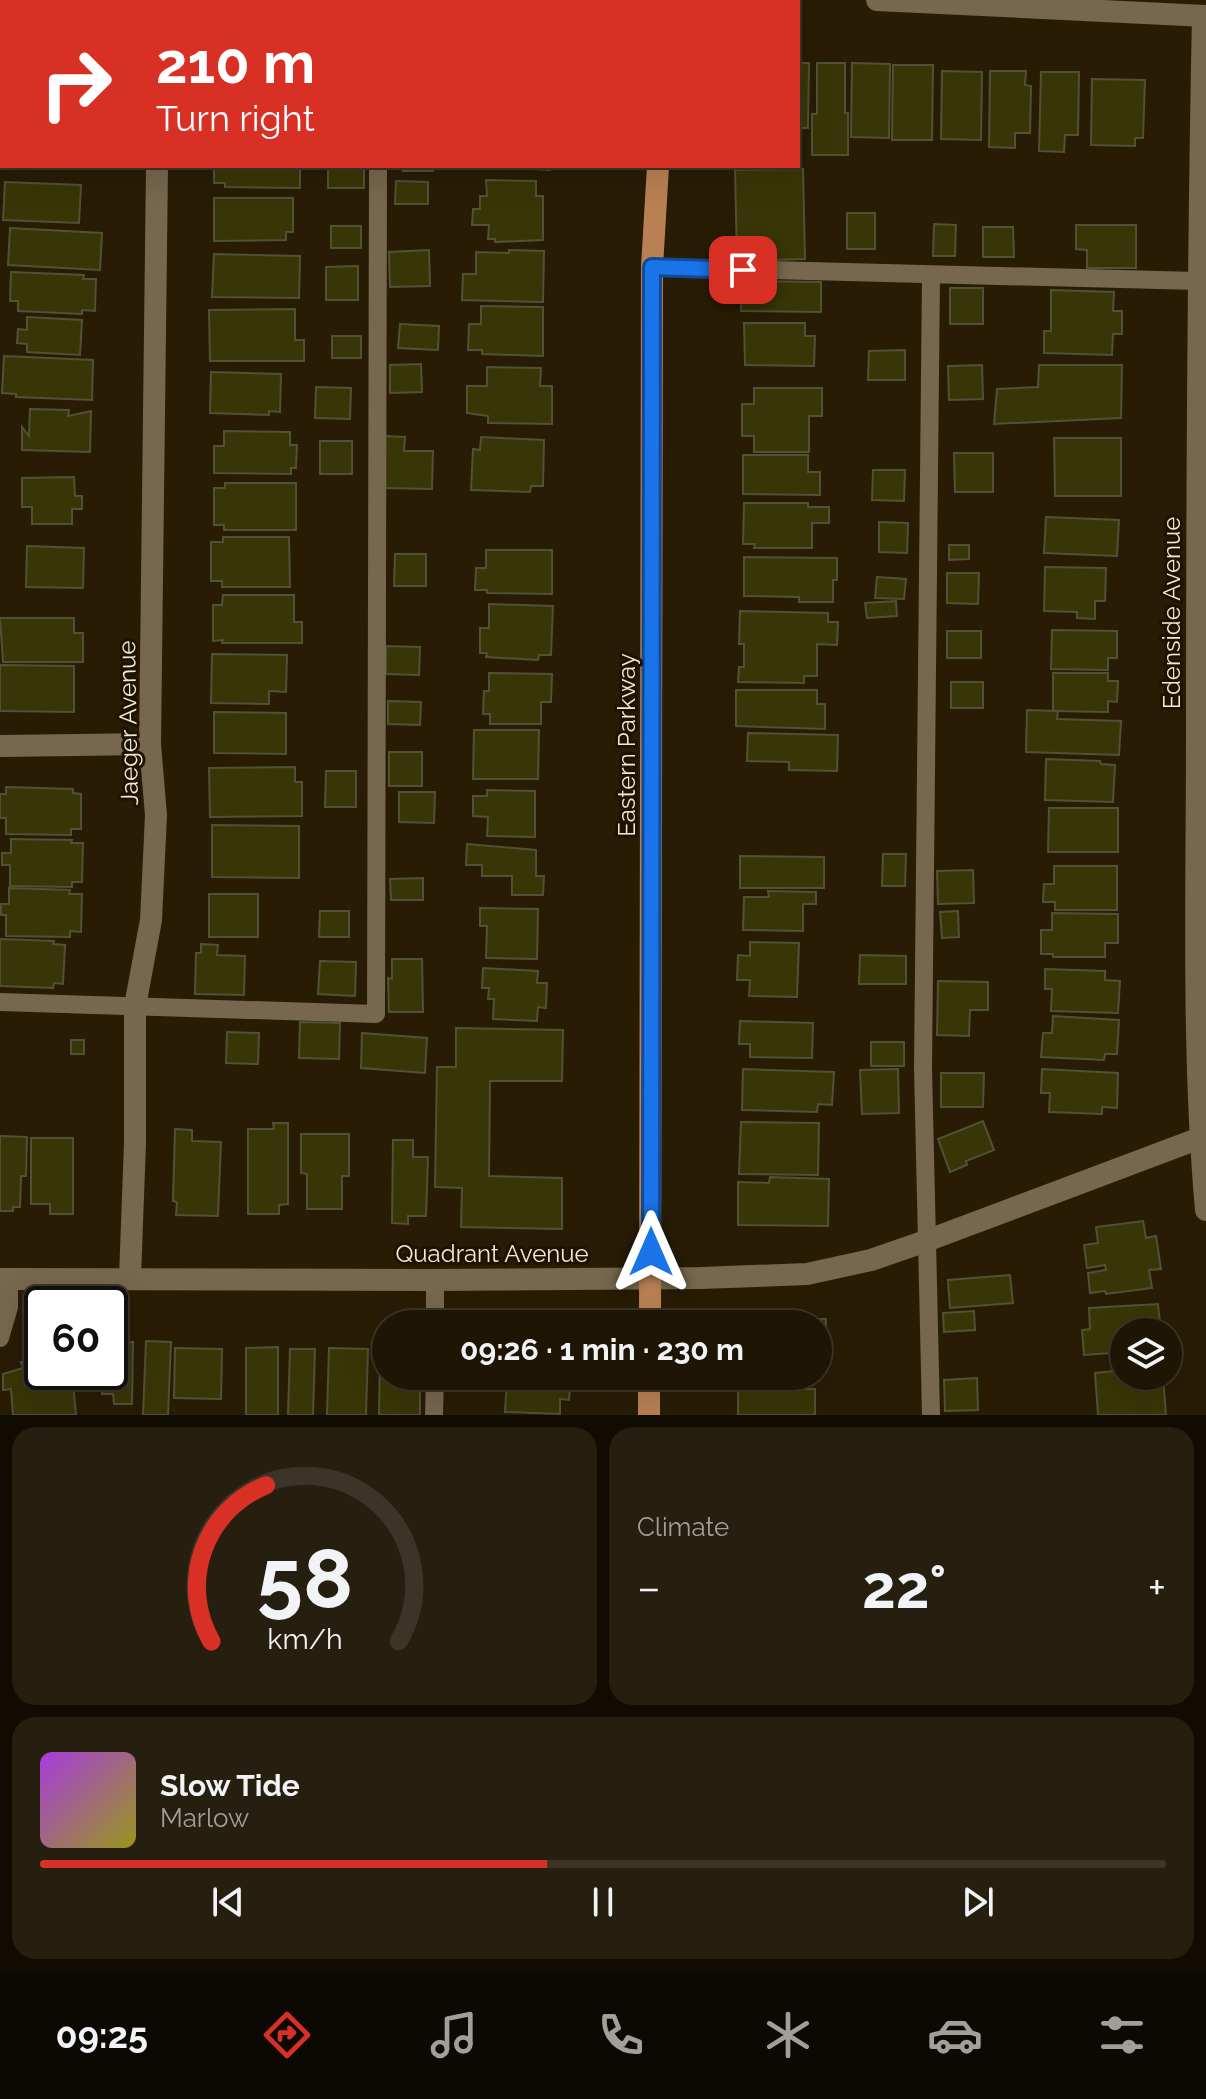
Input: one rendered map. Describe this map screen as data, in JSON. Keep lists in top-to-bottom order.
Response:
{
  "streets": {
    "main road": ["Eastern Parkway"],
    "street": ["Edenside Avenue", "Jaeger Avenue", "Quadrant Avenue"]
  },
  "crossings": [
    ["Edenside Avenue", "Quadrant Avenue"],
    ["Jaeger Avenue", "Quadrant Avenue"],
    ["Eastern Parkway", "Quadrant Avenue"]
  ],
  "page": {
    "turn": ["210 m", "Turn right"],
    "limit": "60",
    "trip": "09:26 · 1 min · 230 m",
    "tile": "Climate",
    "heat": ["−", "22°", "+"],
    "song": ["Slow Tide", "Marlow"],
    "tabs": "09:25",
    "gauge": ["58", "km/h"]
  }
}
